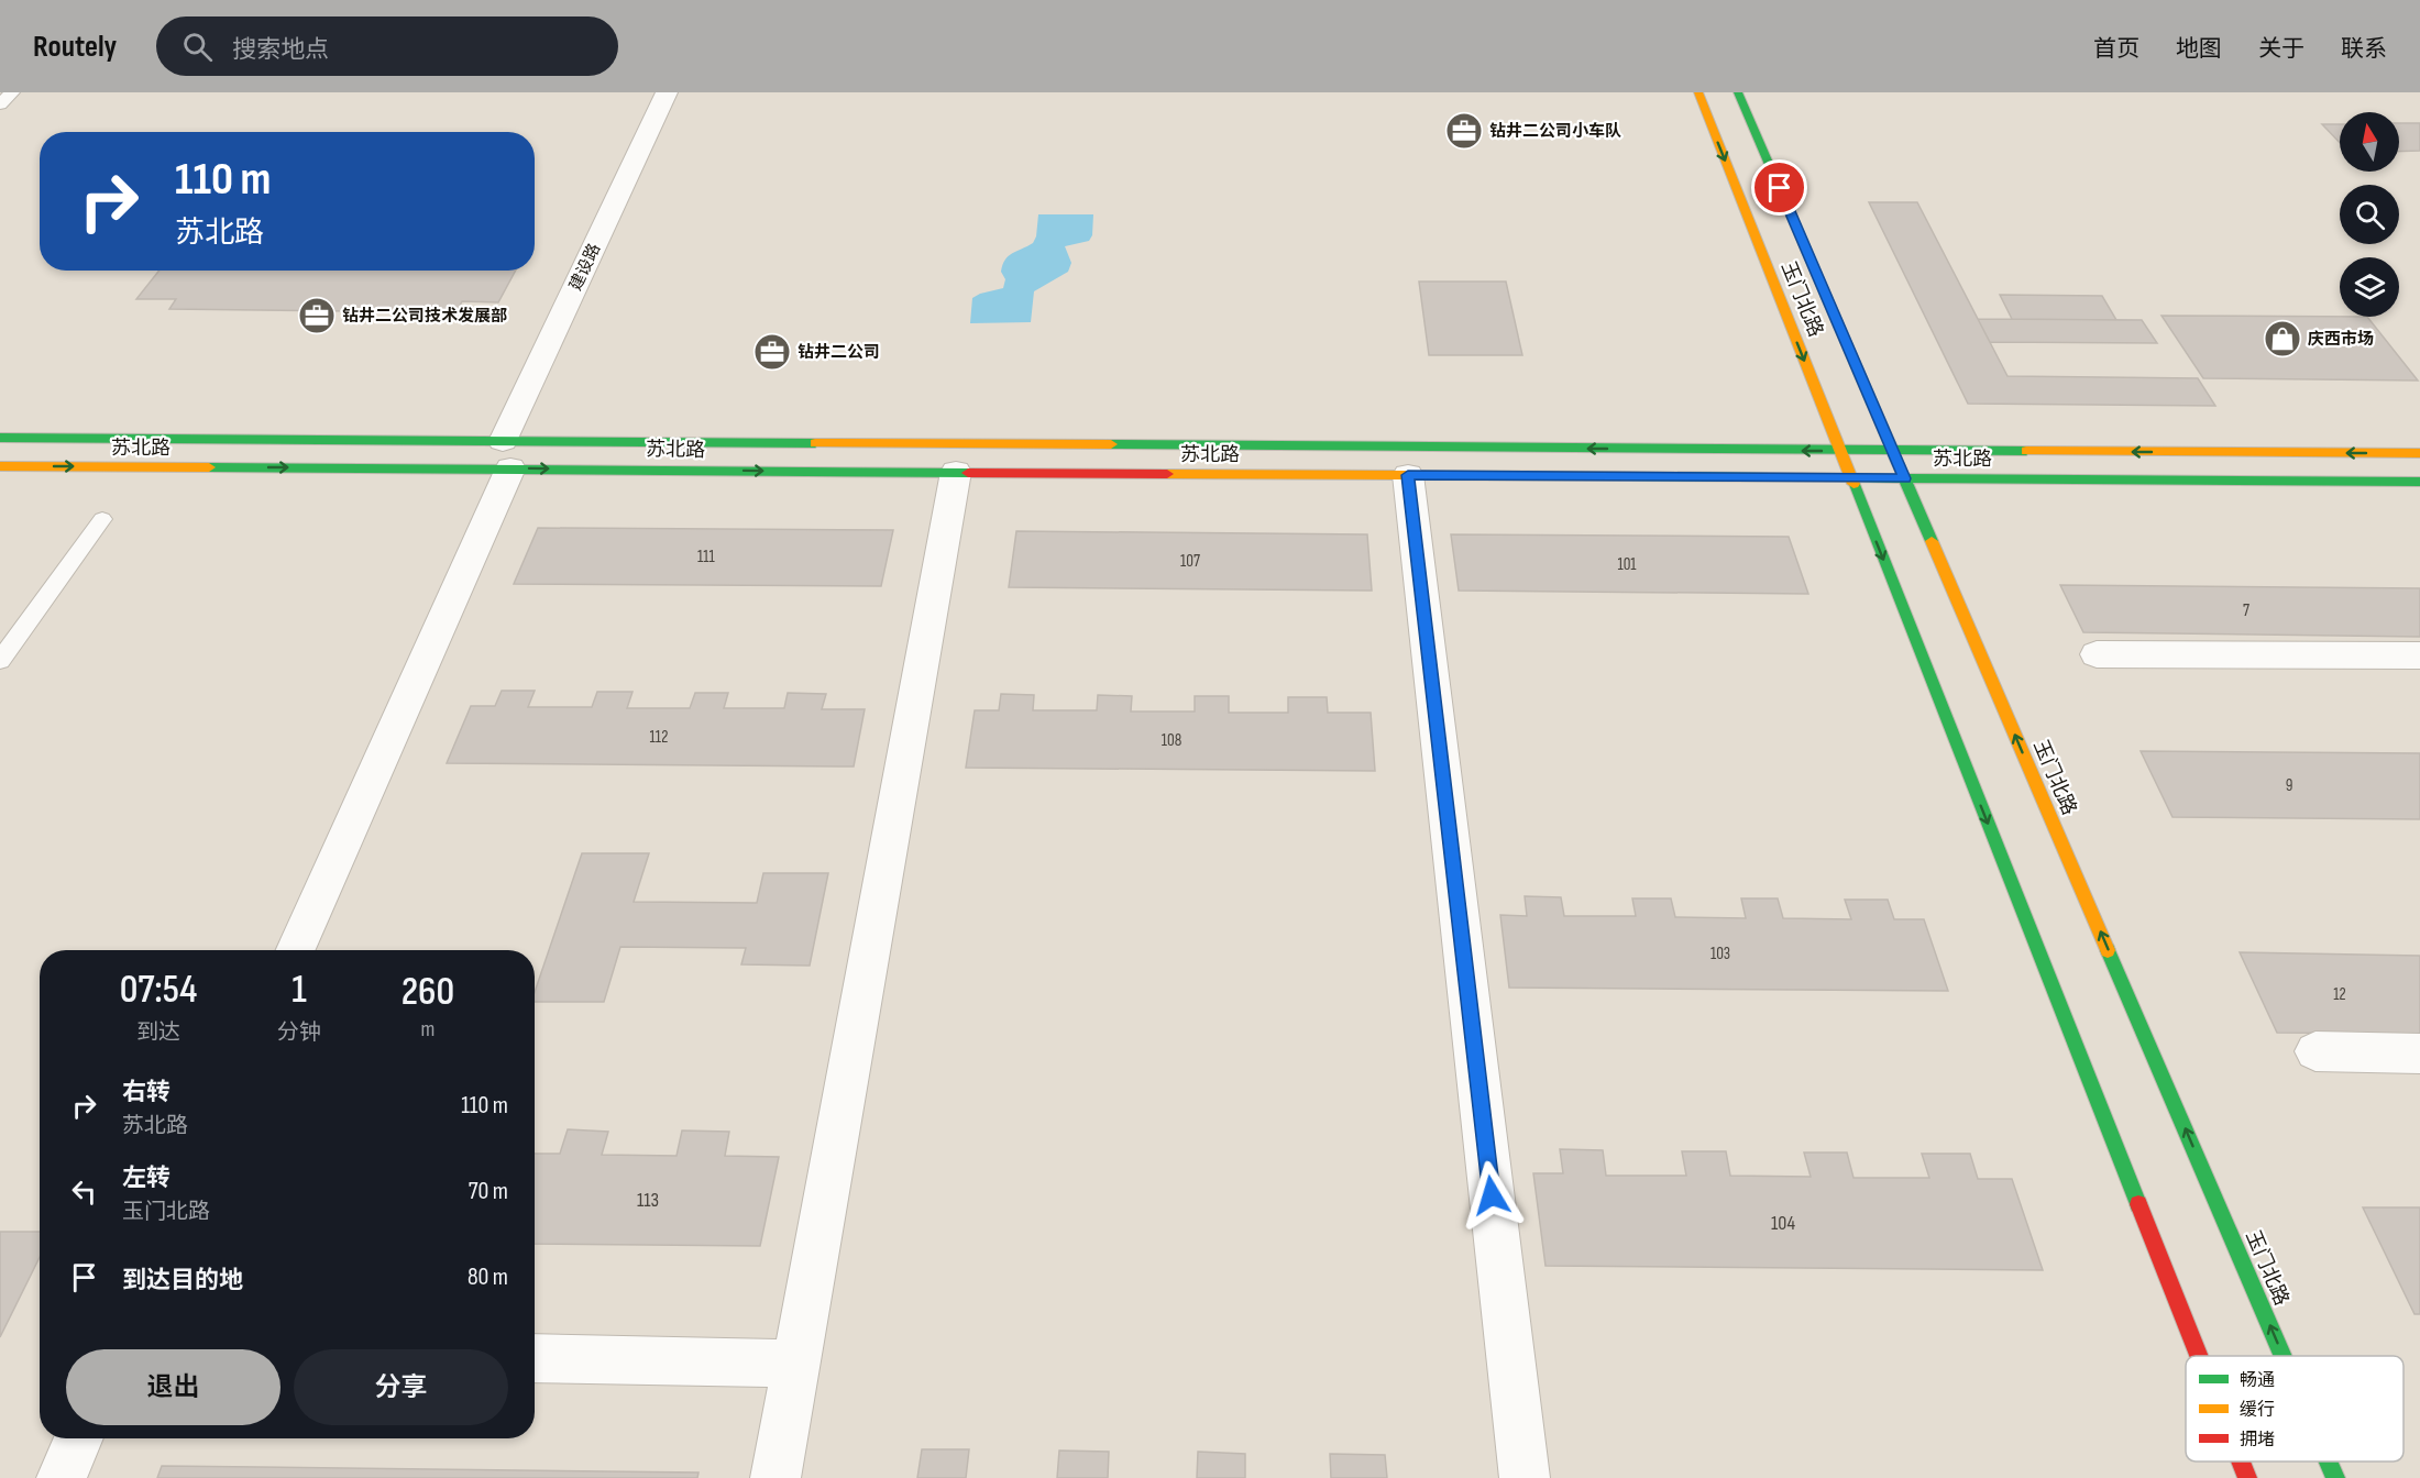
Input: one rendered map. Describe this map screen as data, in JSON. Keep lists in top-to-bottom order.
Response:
{
  "streets": {
    "street": ["建设路", "玉门北路", "苏北路"]
  },
  "crossings": [
    ["建设路", "苏北路"],
    ["玉门北路", "苏北路"]
  ],
  "places": {
    "office": ["钻井二公司小车队", "钻井二公司技术发展部", "钻井二公司"],
    "shop": ["庆西市场"]
  },
  "house_numbers": [
    "111",
    "107",
    "101",
    "7",
    "112",
    "108",
    "9",
    "103",
    "12",
    "113",
    "104"
  ],
  "legend": ["畅通", "缓行", "拥堵"],
  "north": "top",
  "page": {
    "header": "Routely",
    "search": "搜索地点",
    "nav": [
      "首页",
      "地图",
      "关于",
      "联系"
    ],
    "turn": ["110 m", "苏北路"],
    "eta": [
      "07:54",
      "到达",
      "1",
      "分钟",
      "260",
      "m"
    ],
    "list": [
      {
        "name": "右转",
        "note": "苏北路",
        "value": "110 m"
      },
      {
        "name": "左转",
        "note": "玉门北路",
        "value": "70 m"
      },
      {
        "name": "到达目的地",
        "value": "80 m"
      }
    ],
    "buttons": ["退出", "分享"]
  }
}
